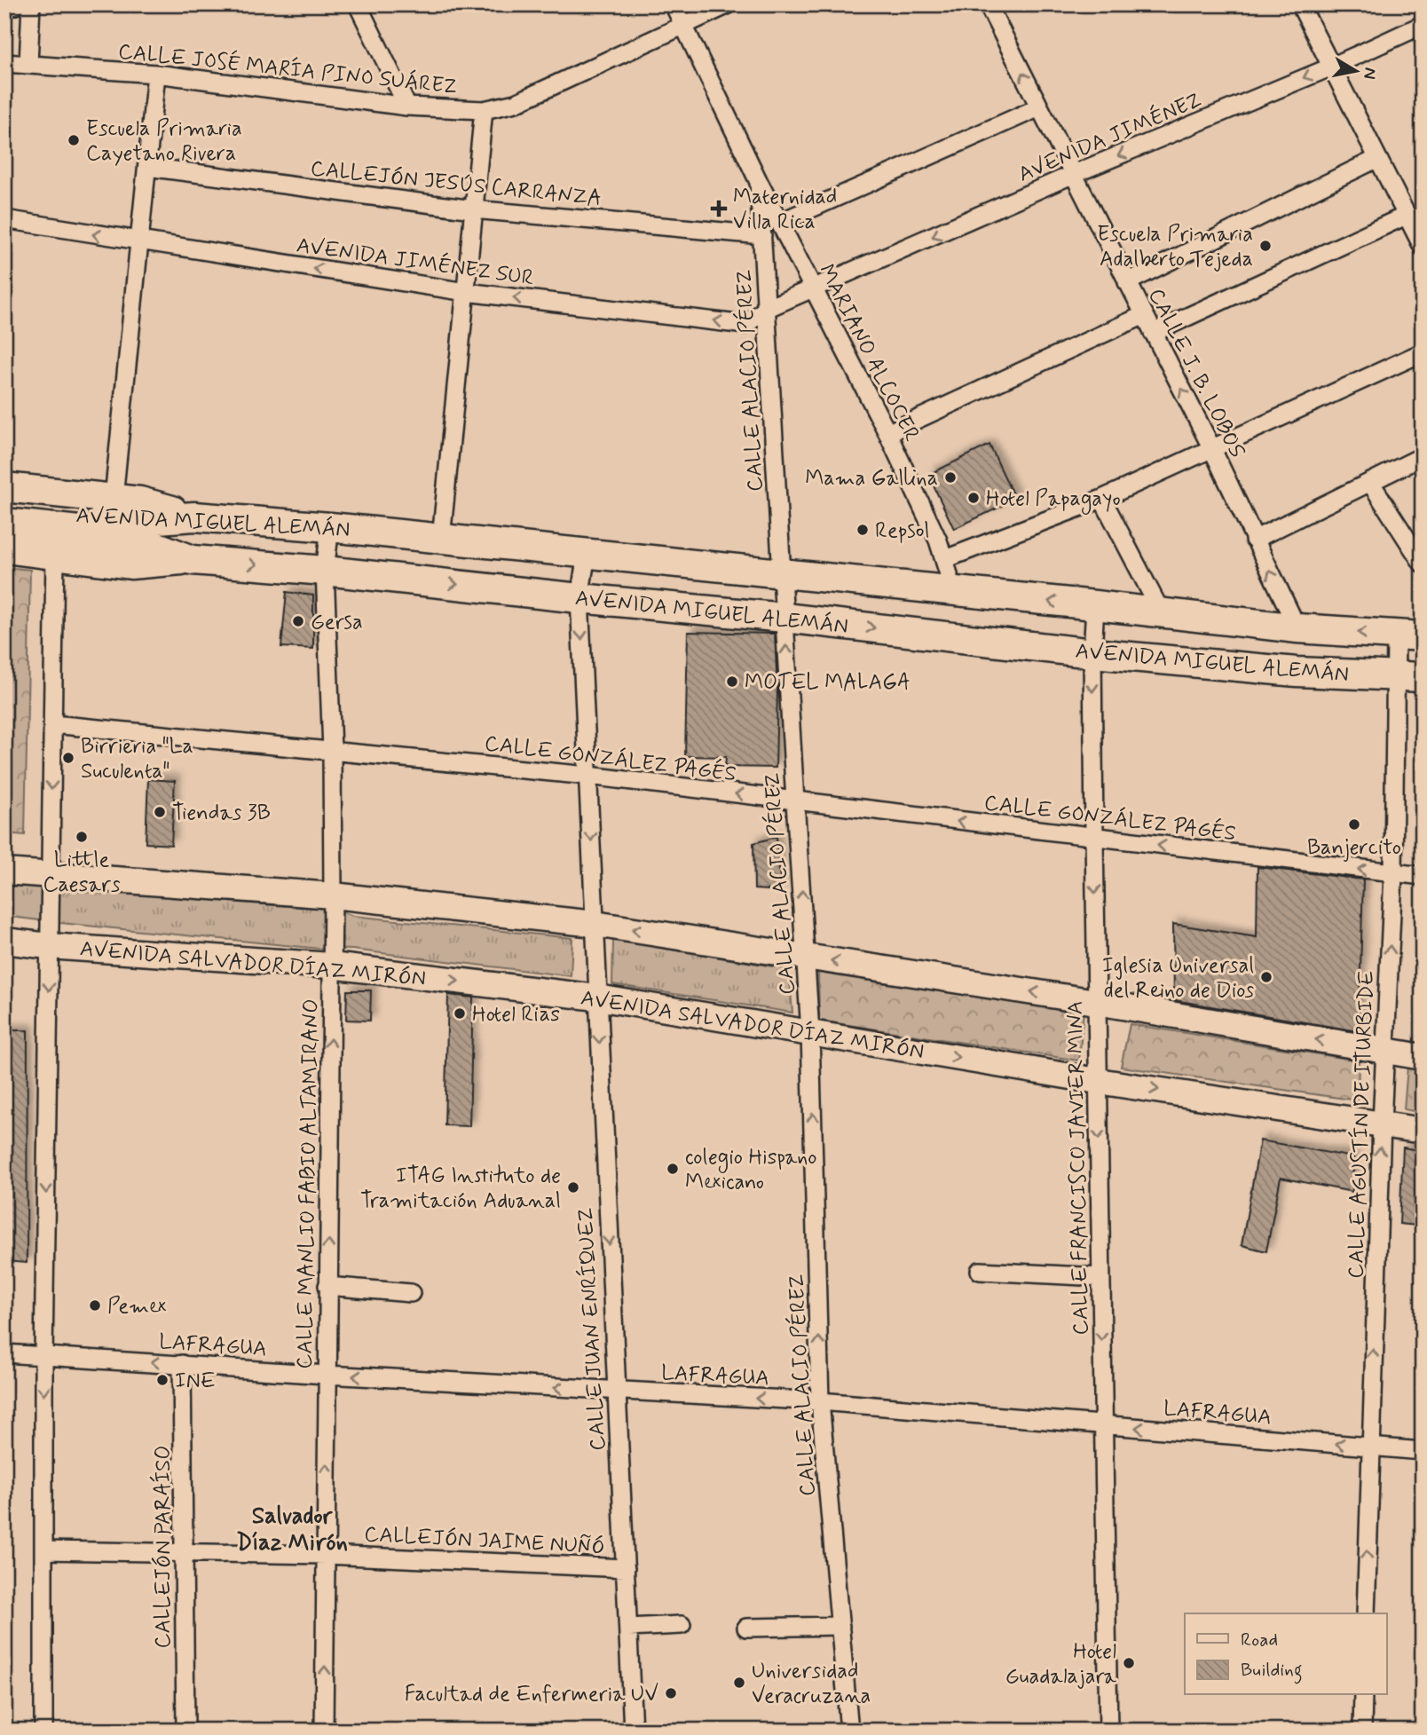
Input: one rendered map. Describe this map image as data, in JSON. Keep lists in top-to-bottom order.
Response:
{
  "streets": {
    "main road": ["AVENIDA MIGUEL ALEMÁN", "AVENIDA SALVADOR DÍAZ MIRÓN"],
    "street": [
      "CALLE JOSÉ MARÍA PINO SUÁREZ",
      "AVENIDA JIMÉNEZ",
      "CALLEJÓN JESÚS CARRANZA",
      "AVENIDA JIMÉNEZ SUR",
      "MARIANO ALCOCER",
      "CALLE J. B. LOBOS",
      "CALLE ALACIO PÉREZ",
      "CALLE GONZÁLEZ PAGÉS",
      "CALLE AGUSTÍN DE ITURBIDE",
      "CALLE FRANCISCO JAVIER MINA",
      "CALLE MANLIO FABIO ALTAMIRANO",
      "CALLE JUAN ENRÍQUEZ",
      "LAFRAGUA",
      "CALLEJÓN JAIME NUÑÓ",
      "CALLEJÓN PARAÍSO"
    ]
  },
  "crossings": [
    ["CALLE JOSÉ MARÍA PINO SUÁREZ", "MARIANO ALCOCER"],
    ["AVENIDA JIMÉNEZ", "AVENIDA JIMÉNEZ SUR"],
    ["AVENIDA JIMÉNEZ", "MARIANO ALCOCER"],
    ["AVENIDA JIMÉNEZ", "CALLE J. B. LOBOS"],
    ["CALLEJÓN JESÚS CARRANZA", "CALLE ALACIO PÉREZ"],
    ["AVENIDA JIMÉNEZ SUR", "MARIANO ALCOCER"],
    ["AVENIDA JIMÉNEZ SUR", "CALLE ALACIO PÉREZ"],
    ["MARIANO ALCOCER", "CALLE ALACIO PÉREZ"],
    ["MARIANO ALCOCER", "AVENIDA MIGUEL ALEMÁN"],
    ["CALLE J. B. LOBOS", "AVENIDA MIGUEL ALEMÁN"],
    ["CALLE ALACIO PÉREZ", "AVENIDA MIGUEL ALEMÁN"],
    ["CALLE ALACIO PÉREZ", "CALLE GONZÁLEZ PAGÉS"],
    ["CALLE ALACIO PÉREZ", "AVENIDA SALVADOR DÍAZ MIRÓN"],
    ["CALLE ALACIO PÉREZ", "LAFRAGUA"],
    ["AVENIDA MIGUEL ALEMÁN", "CALLE AGUSTÍN DE ITURBIDE"],
    ["AVENIDA MIGUEL ALEMÁN", "CALLE FRANCISCO JAVIER MINA"],
    ["AVENIDA MIGUEL ALEMÁN", "CALLE MANLIO FABIO ALTAMIRANO"],
    ["AVENIDA MIGUEL ALEMÁN", "CALLE JUAN ENRÍQUEZ"],
    ["CALLE GONZÁLEZ PAGÉS", "CALLE AGUSTÍN DE ITURBIDE"],
    ["CALLE GONZÁLEZ PAGÉS", "CALLE FRANCISCO JAVIER MINA"],
    ["CALLE GONZÁLEZ PAGÉS", "CALLE MANLIO FABIO ALTAMIRANO"],
    ["CALLE GONZÁLEZ PAGÉS", "CALLE JUAN ENRÍQUEZ"],
    ["AVENIDA SALVADOR DÍAZ MIRÓN", "CALLE AGUSTÍN DE ITURBIDE"],
    ["AVENIDA SALVADOR DÍAZ MIRÓN", "CALLE FRANCISCO JAVIER MINA"],
    ["AVENIDA SALVADOR DÍAZ MIRÓN", "CALLE MANLIO FABIO ALTAMIRANO"],
    ["AVENIDA SALVADOR DÍAZ MIRÓN", "CALLE JUAN ENRÍQUEZ"],
    ["CALLE AGUSTÍN DE ITURBIDE", "LAFRAGUA"],
    ["CALLE FRANCISCO JAVIER MINA", "LAFRAGUA"],
    ["CALLE MANLIO FABIO ALTAMIRANO", "LAFRAGUA"],
    ["CALLE MANLIO FABIO ALTAMIRANO", "CALLEJÓN JAIME NUÑÓ"],
    ["CALLE JUAN ENRÍQUEZ", "LAFRAGUA"],
    ["CALLE JUAN ENRÍQUEZ", "CALLEJÓN JAIME NUÑÓ"],
    ["LAFRAGUA", "CALLEJÓN PARAÍSO"],
    ["CALLEJÓN JAIME NUÑÓ", "CALLEJÓN PARAÍSO"]
  ],
  "one_way": [
    "AVENIDA JIMÉNEZ SUR",
    "CALLE ALACIO PÉREZ",
    "CALLE GONZÁLEZ PAGÉS",
    "CALLE AGUSTÍN DE ITURBIDE",
    "CALLE FRANCISCO JAVIER MINA",
    "CALLE MANLIO FABIO ALTAMIRANO",
    "CALLE JUAN ENRÍQUEZ",
    "LAFRAGUA"
  ],
  "districts": ["Salvador Díaz Mirón"],
  "places": {
    "other": [
      "Escuela Primaria Cayetano Rivera",
      "Escuela Primaria Adalberto Tejeda",
      "Mama Gallina",
      "Hotel Papagayo",
      "Repsol",
      "Gersa",
      "MOTEL MALAGA",
      "Birrieria \"La Suculenta\"",
      "Tiendas 3B",
      "Banjercito",
      "Little Caesars",
      "Iglesia Universal del Reino de Dios",
      "Hotel Rias",
      "colegio Hispano Mexicano",
      "ITAG Instituto de Tramitación Aduanal",
      "Pemex",
      "INE",
      "Hotel Guadalajara",
      "Universidad Veracruzana",
      "Facultad de Enfermeria UV"
    ],
    "health": ["Maternidad Villa Rica"]
  },
  "legend": ["Road", "Building"],
  "north": "right"
}
